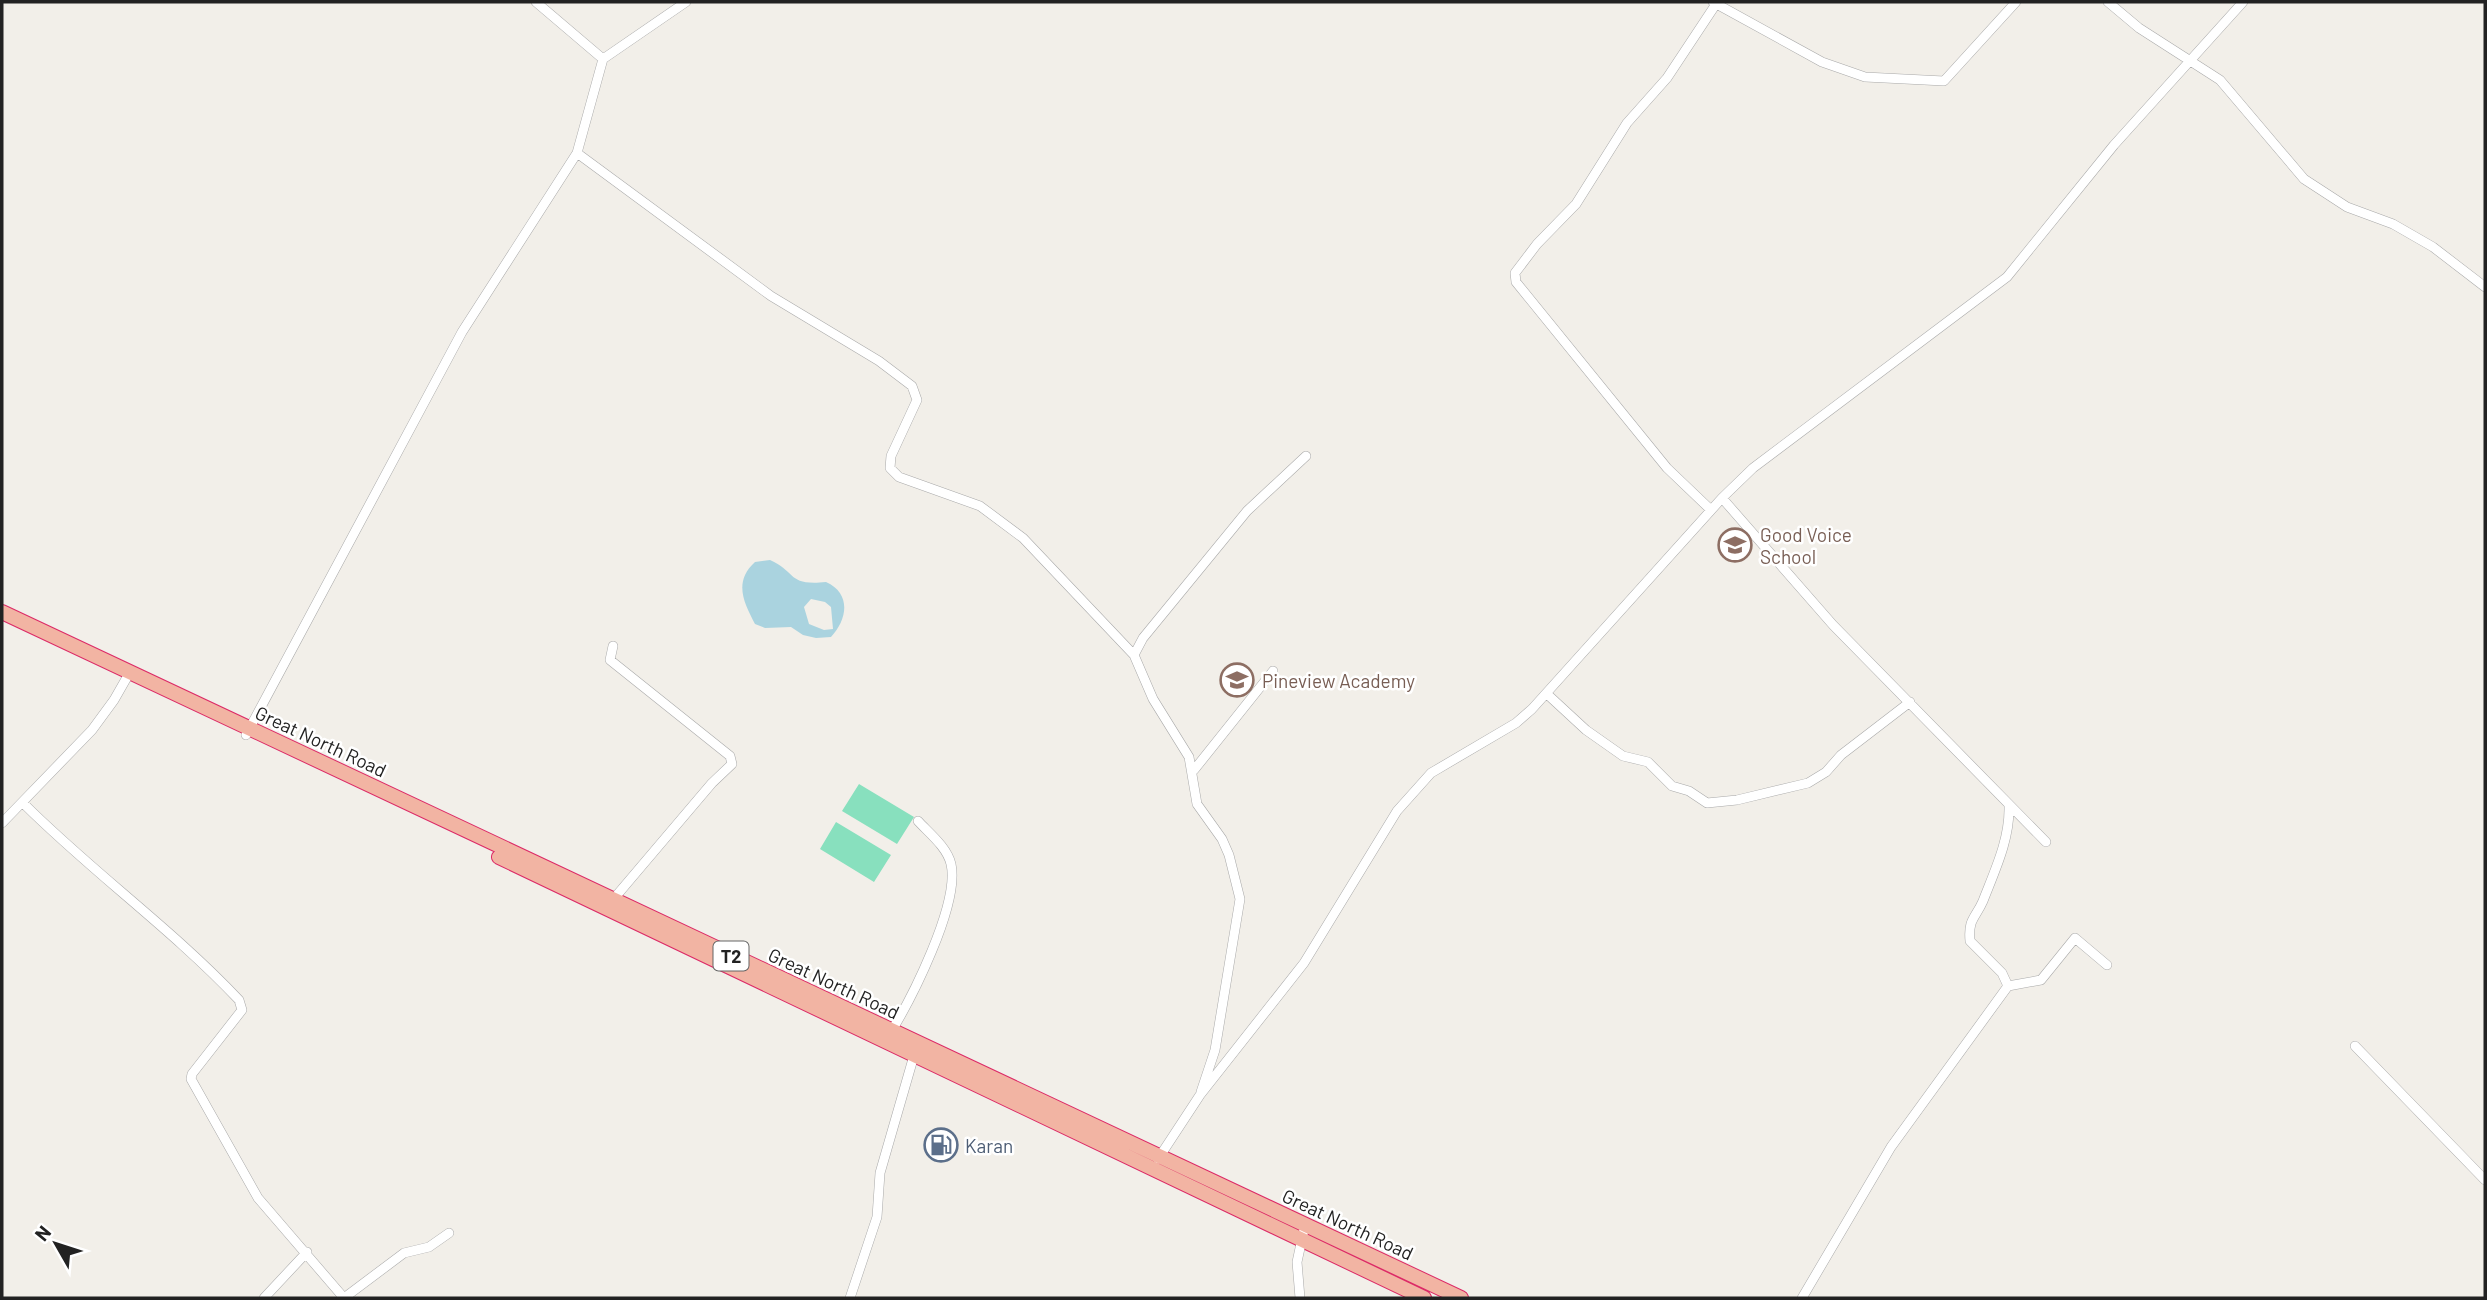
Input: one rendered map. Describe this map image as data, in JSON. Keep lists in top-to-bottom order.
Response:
{
  "streets": {
    "highway": ["Great North Road", "T2"]
  },
  "places": {
    "school or university": ["Good Voice School", "Pineview Academy"],
    "fuel station": ["Karan"]
  },
  "north": "top left"
}
